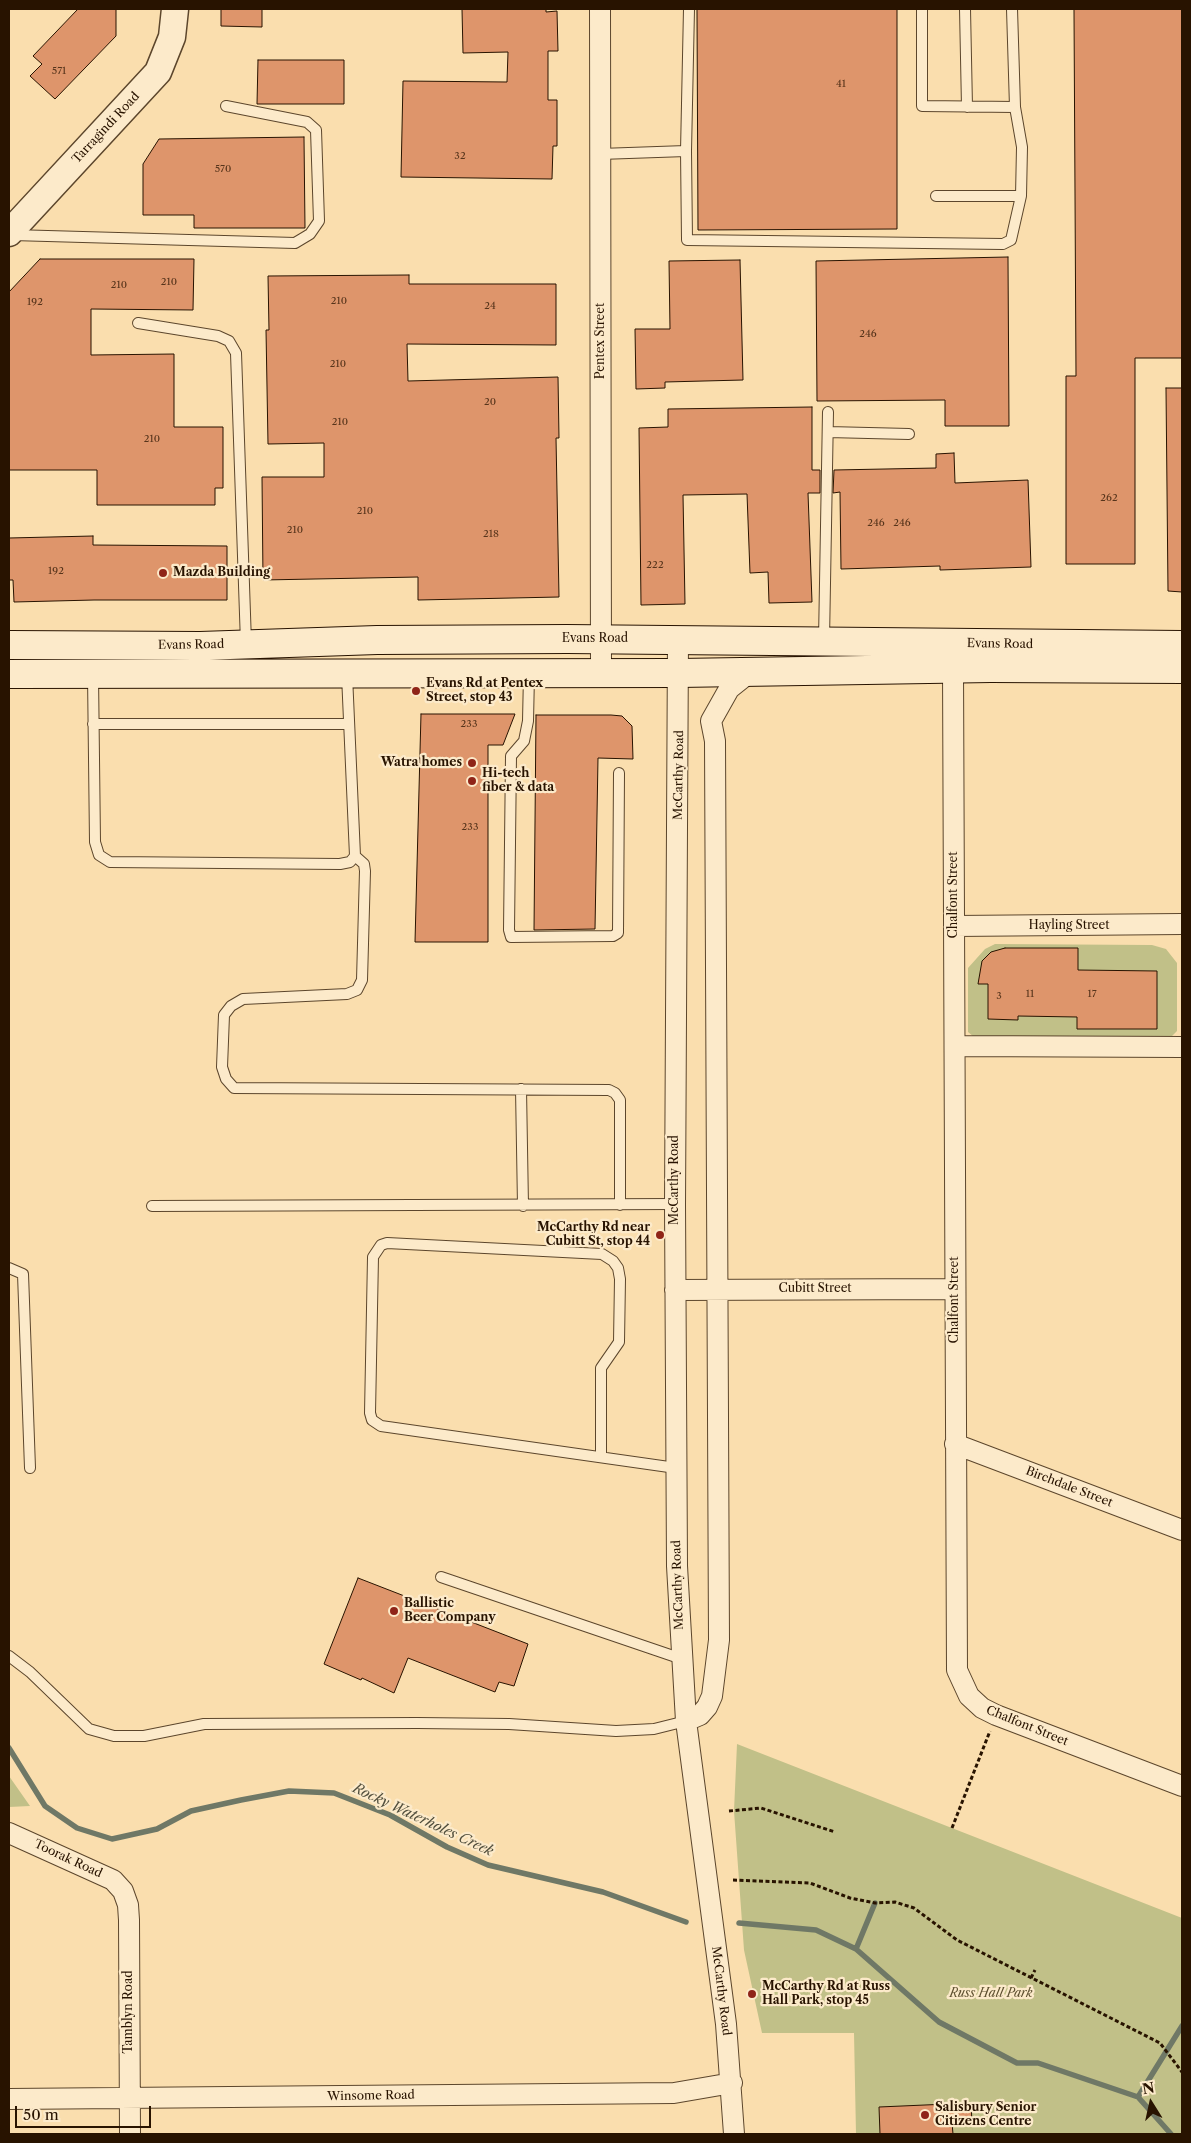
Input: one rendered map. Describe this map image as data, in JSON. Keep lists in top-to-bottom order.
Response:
{
  "streets": {
    "main road": ["Evans Road"],
    "street": [
      "Tarragindi Road",
      "Pentex Street",
      "McCarthy Road",
      "Chalfont Street",
      "Hayling Street",
      "Cubitt Street",
      "Birchdale Street",
      "Toorak Road",
      "Tamblyn Road",
      "Winsome Road"
    ]
  },
  "crossings": [
    ["Pentex Street", "Evans Road"],
    ["Evans Road", "McCarthy Road"],
    ["Evans Road", "Chalfont Street"],
    ["McCarthy Road", "Cubitt Street"],
    ["McCarthy Road", "Winsome Road"],
    ["Chalfont Street", "Hayling Street"],
    ["Chalfont Street", "Cubitt Street"],
    ["Chalfont Street", "Birchdale Street"],
    ["Toorak Road", "Tamblyn Road"],
    ["Tamblyn Road", "Winsome Road"]
  ],
  "water": ["Rocky Waterholes Creek"],
  "parks": ["Russ Hall Park"],
  "places": [
    "Mazda Building",
    "Evans Rd at Pentex Street, stop 43",
    "Watra homes",
    "Hi-tech fiber & data",
    "McCarthy Rd near Cubitt St, stop 44",
    "Ballistic Beer Company",
    "McCarthy Rd at Russ Hall Park, stop 45",
    "Salisbury Senior Citizens Centre"
  ],
  "house_numbers": [
    "571",
    "41",
    "32",
    "570",
    "210",
    "210",
    "210",
    "192",
    "24",
    "246",
    "210",
    "20",
    "210",
    "210",
    "262",
    "210",
    "246",
    "246",
    "210",
    "218",
    "222",
    "192",
    "233",
    "233",
    "11",
    "17",
    "3"
  ],
  "scale_bar": "50 m",
  "north": "top"
}
